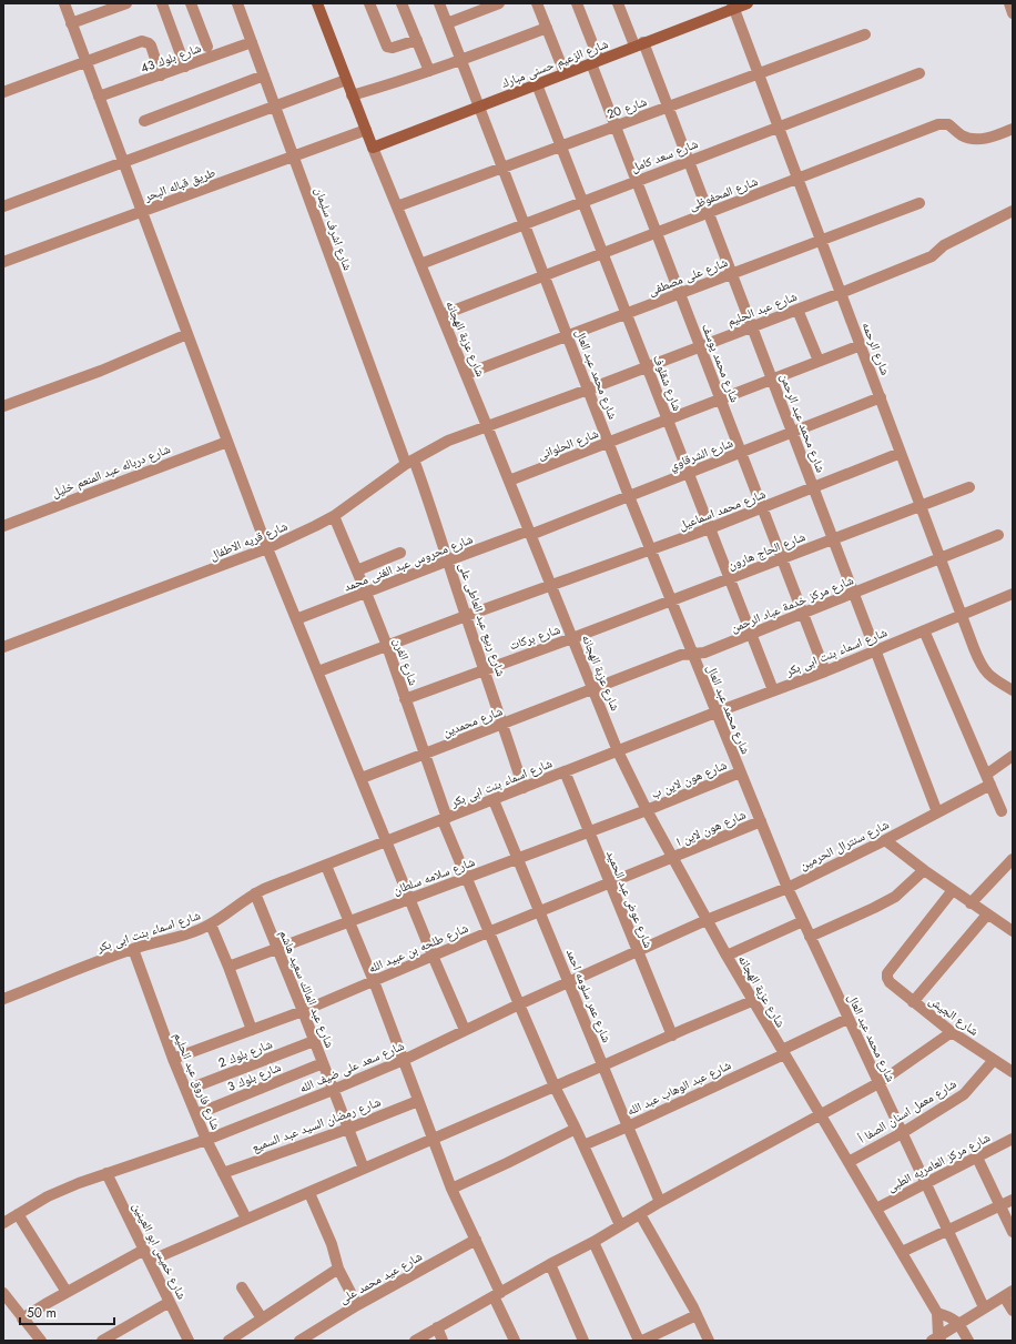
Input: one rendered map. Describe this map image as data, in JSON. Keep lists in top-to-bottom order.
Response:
{
  "streets": {
    "street": [
      "شارع بلوك 43",
      "شارع الزعيم حسنى مبارك",
      "شارع 20",
      "شارع سعد كامل",
      "طريق قباله البحر",
      "شارع المحفوظى",
      "شارع اشرف سليمان",
      "شارع على مصطفى",
      "شارع عبد الحليم",
      "شارع عزبة الهجانه",
      "شارع الرحمه",
      "شارع محمد يوسف",
      "شارع محمد عبد العال",
      "شارع شقلوف",
      "شارع محمد عبد الرحمن",
      "شارع الحلوانى",
      "شارع الشرقاوي",
      "شارع درباله عبد المنعم خليل",
      "شارع محمد اسماعيل",
      "شارع قريه الاطفال",
      "شارع الحاج هارون",
      "شارع محروس عبد الغنى محمد",
      "شارع مركز خدمة عباد الرحمن",
      "شارع ربيع عبد العاطى على",
      "شارع بركات",
      "شارع اسماء بنت ابى بكر",
      "شارع الفرن",
      "شارع محمدين",
      "شارع هون لاين ب",
      "شارع هون لاين ا",
      "شارع سنترال الحرمين",
      "شارع سلامه سلطان",
      "شارع عوض عبد الحميد",
      "شارع طلحه بن عبيد الله",
      "شارع عبد المالك سعيد هاشم",
      "شارع عمر سلومه احمد",
      "شارع الجيش",
      "شارع بلوك 2",
      "شارع سعد على ضيف الله",
      "شارع بلوك 3",
      "شارع فاروق عبد الحليم",
      "شارع عبد الوهاب عبد الله",
      "شارع معمل اسنان الصفا أ",
      "شارع رمضان السيد عبد السميع",
      "شارع مركز العامريه الطبى",
      "شارع خميس ابو العينين",
      "شارع عيد محمد على"
    ]
  },
  "crossings": [
    ["شارع بلوك 43", "شارع اشرف سليمان"],
    ["شارع الزعيم حسنى مبارك", "شارع عزبة الهجانه"],
    ["شارع الزعيم حسنى مبارك", "شارع الرحمه"],
    ["شارع الزعيم حسنى مبارك", "شارع محمد يوسف"],
    ["شارع الزعيم حسنى مبارك", "شارع محمد عبد العال"],
    ["شارع الزعيم حسنى مبارك", "شارع شقلوف"],
    ["شارع الزعيم حسنى مبارك", "شارع محمد عبد الرحمن"],
    ["شارع 20", "شارع عزبة الهجانه"],
    ["شارع 20", "شارع الرحمه"],
    ["شارع 20", "شارع محمد يوسف"],
    ["شارع 20", "شارع محمد عبد العال"],
    ["شارع 20", "شارع شقلوف"],
    ["شارع 20", "شارع محمد عبد الرحمن"],
    ["شارع سعد كامل", "شارع عزبة الهجانه"],
    ["شارع سعد كامل", "شارع الرحمه"],
    ["شارع سعد كامل", "شارع محمد يوسف"],
    ["شارع سعد كامل", "شارع محمد عبد العال"],
    ["شارع سعد كامل", "شارع شقلوف"],
    ["شارع سعد كامل", "شارع محمد عبد الرحمن"],
    ["طريق قباله البحر", "شارع اشرف سليمان"],
    ["طريق قباله البحر", "شارع عزبة الهجانه"],
    ["شارع المحفوظى", "شارع عزبة الهجانه"],
    ["شارع المحفوظى", "شارع الرحمه"],
    ["شارع المحفوظى", "شارع محمد يوسف"],
    ["شارع المحفوظى", "شارع محمد عبد العال"],
    ["شارع المحفوظى", "شارع شقلوف"],
    ["شارع المحفوظى", "شارع محمد عبد الرحمن"],
    ["شارع اشرف سليمان", "شارع قريه الاطفال"],
    ["شارع اشرف سليمان", "شارع ربيع عبد العاطى على"],
    ["شارع على مصطفى", "شارع عزبة الهجانه"],
    ["شارع على مصطفى", "شارع الرحمه"],
    ["شارع على مصطفى", "شارع محمد يوسف"],
    ["شارع على مصطفى", "شارع محمد عبد العال"],
    ["شارع على مصطفى", "شارع شقلوف"],
    ["شارع على مصطفى", "شارع محمد عبد الرحمن"],
    ["شارع عبد الحليم", "شارع عزبة الهجانه"],
    ["شارع عبد الحليم", "شارع الرحمه"],
    ["شارع عبد الحليم", "شارع محمد يوسف"],
    ["شارع عبد الحليم", "شارع محمد عبد العال"],
    ["شارع عبد الحليم", "شارع شقلوف"],
    ["شارع عبد الحليم", "شارع محمد عبد الرحمن"],
    ["شارع عبد الحليم", "شارع قريه الاطفال"],
    ["شارع عزبة الهجانه", "شارع الحلوانى"],
    ["شارع عزبة الهجانه", "شارع الشرقاوي"],
    ["شارع عزبة الهجانه", "شارع محمد اسماعيل"],
    ["شارع عزبة الهجانه", "شارع قريه الاطفال"],
    ["شارع عزبة الهجانه", "شارع الحاج هارون"],
    ["شارع عزبة الهجانه", "شارع محروس عبد الغنى محمد"],
    ["شارع عزبة الهجانه", "شارع مركز خدمة عباد الرحمن"],
    ["شارع عزبة الهجانه", "شارع بركات"],
    ["شارع عزبة الهجانه", "شارع اسماء بنت ابى بكر"],
    ["شارع عزبة الهجانه", "شارع محمدين"],
    ["شارع عزبة الهجانه", "شارع هون لاين ب"],
    ["شارع عزبة الهجانه", "شارع هون لاين ا"],
    ["شارع عزبة الهجانه", "شارع سنترال الحرمين"],
    ["شارع عزبة الهجانه", "شارع سلامه سلطان"],
    ["شارع عزبة الهجانه", "شارع طلحه بن عبيد الله"],
    ["شارع عزبة الهجانه", "شارع سعد على ضيف الله"],
    ["شارع عزبة الهجانه", "شارع عبد الوهاب عبد الله"],
    ["شارع عزبة الهجانه", "شارع معمل اسنان الصفا أ"],
    ["شارع عزبة الهجانه", "شارع مركز العامريه الطبى"],
    ["شارع الرحمه", "شارع الحلوانى"],
    ["شارع الرحمه", "شارع الشرقاوي"],
    ["شارع الرحمه", "شارع محمد اسماعيل"],
    ["شارع الرحمه", "شارع الحاج هارون"],
    ["شارع الرحمه", "شارع مركز خدمة عباد الرحمن"],
    ["شارع الرحمه", "شارع اسماء بنت ابى بكر"],
    ["شارع محمد يوسف", "شارع الحلوانى"],
    ["شارع محمد يوسف", "شارع الشرقاوي"],
    ["شارع محمد يوسف", "شارع محمد اسماعيل"],
    ["شارع محمد يوسف", "شارع الحاج هارون"],
    ["شارع محمد يوسف", "شارع مركز خدمة عباد الرحمن"],
    ["شارع محمد يوسف", "شارع اسماء بنت ابى بكر"],
    ["شارع محمد عبد العال", "شارع الحلوانى"],
    ["شارع محمد عبد العال", "شارع الشرقاوي"],
    ["شارع محمد عبد العال", "شارع محمد اسماعيل"],
    ["شارع محمد عبد العال", "شارع الحاج هارون"],
    ["شارع محمد عبد العال", "شارع مركز خدمة عباد الرحمن"],
    ["شارع محمد عبد العال", "شارع اسماء بنت ابى بكر"],
    ["شارع محمد عبد العال", "شارع هون لاين ب"],
    ["شارع محمد عبد العال", "شارع هون لاين ا"],
    ["شارع محمد عبد العال", "شارع سنترال الحرمين"],
    ["شارع محمد عبد العال", "شارع عبد الوهاب عبد الله"],
    ["شارع محمد عبد العال", "شارع معمل اسنان الصفا أ"],
    ["شارع محمد عبد العال", "شارع مركز العامريه الطبى"],
    ["شارع شقلوف", "شارع الحلوانى"],
    ["شارع شقلوف", "شارع الشرقاوي"],
    ["شارع شقلوف", "شارع محمد اسماعيل"],
    ["شارع شقلوف", "شارع الحاج هارون"],
    ["شارع شقلوف", "شارع مركز خدمة عباد الرحمن"],
    ["شارع شقلوف", "شارع اسماء بنت ابى بكر"],
    ["شارع محمد عبد الرحمن", "شارع الحلوانى"],
    ["شارع محمد عبد الرحمن", "شارع الشرقاوي"],
    ["شارع محمد عبد الرحمن", "شارع محمد اسماعيل"],
    ["شارع محمد عبد الرحمن", "شارع الحاج هارون"],
    ["شارع محمد عبد الرحمن", "شارع مركز خدمة عباد الرحمن"],
    ["شارع محمد عبد الرحمن", "شارع اسماء بنت ابى بكر"],
    ["شارع محمد عبد الرحمن", "شارع سنترال الحرمين"],
    ["شارع الشرقاوي", "شارع محروس عبد الغنى محمد"],
    ["شارع محمد اسماعيل", "شارع ربيع عبد العاطى على"],
    ["شارع محمد اسماعيل", "شارع الفرن"],
    ["شارع قريه الاطفال", "شارع ربيع عبد العاطى على"],
    ["شارع قريه الاطفال", "شارع الفرن"],
    ["شارع الحاج هارون", "شارع بركات"],
    ["شارع محروس عبد الغنى محمد", "شارع ربيع عبد العاطى على"],
    ["شارع محروس عبد الغنى محمد", "شارع الفرن"],
    ["شارع مركز خدمة عباد الرحمن", "شارع محمدين"],
    ["شارع ربيع عبد العاطى على", "شارع بركات"],
    ["شارع ربيع عبد العاطى على", "شارع اسماء بنت ابى بكر"],
    ["شارع ربيع عبد العاطى على", "شارع محمدين"],
    ["شارع بركات", "شارع الفرن"],
    ["شارع اسماء بنت ابى بكر", "شارع الفرن"],
    ["شارع اسماء بنت ابى بكر", "شارع عوض عبد الحميد"],
    ["شارع اسماء بنت ابى بكر", "شارع عبد المالك سعيد هاشم"],
    ["شارع اسماء بنت ابى بكر", "شارع عمر سلومه احمد"],
    ["شارع اسماء بنت ابى بكر", "شارع فاروق عبد الحليم"],
    ["شارع الفرن", "شارع محمدين"],
    ["شارع الفرن", "شارع سلامه سلطان"],
    ["شارع الفرن", "شارع طلحه بن عبيد الله"],
    ["شارع الفرن", "شارع سعد على ضيف الله"],
    ["شارع الفرن", "شارع عبد الوهاب عبد الله"],
    ["شارع هون لاين ب", "شارع سلامه سلطان"],
    ["شارع هون لاين ا", "شارع طلحه بن عبيد الله"],
    ["شارع سنترال الحرمين", "شارع سعد على ضيف الله"],
    ["شارع سلامه سلطان", "شارع عوض عبد الحميد"],
    ["شارع سلامه سلطان", "شارع عبد المالك سعيد هاشم"],
    ["شارع سلامه سلطان", "شارع عمر سلومه احمد"],
    ["شارع عوض عبد الحميد", "شارع طلحه بن عبيد الله"],
    ["شارع عوض عبد الحميد", "شارع سعد على ضيف الله"],
    ["شارع طلحه بن عبيد الله", "شارع عبد المالك سعيد هاشم"],
    ["شارع طلحه بن عبيد الله", "شارع عمر سلومه احمد"],
    ["شارع طلحه بن عبيد الله", "شارع فاروق عبد الحليم"],
    ["شارع عبد المالك سعيد هاشم", "شارع بلوك 2"],
    ["شارع عبد المالك سعيد هاشم", "شارع سعد على ضيف الله"],
    ["شارع عبد المالك سعيد هاشم", "شارع بلوك 3"],
    ["شارع عبد المالك سعيد هاشم", "شارع رمضان السيد عبد السميع"],
    ["شارع عمر سلومه احمد", "شارع سعد على ضيف الله"],
    ["شارع عمر سلومه احمد", "شارع عبد الوهاب عبد الله"],
    ["شارع الجيش", "شارع معمل اسنان الصفا أ"],
    ["شارع بلوك 2", "شارع فاروق عبد الحليم"],
    ["شارع سعد على ضيف الله", "شارع فاروق عبد الحليم"],
    ["شارع سعد على ضيف الله", "شارع خميس ابو العينين"],
    ["شارع بلوك 3", "شارع فاروق عبد الحليم"],
    ["شارع فاروق عبد الحليم", "شارع رمضان السيد عبد السميع"]
  ],
  "scale_bar": "50 m"
}
